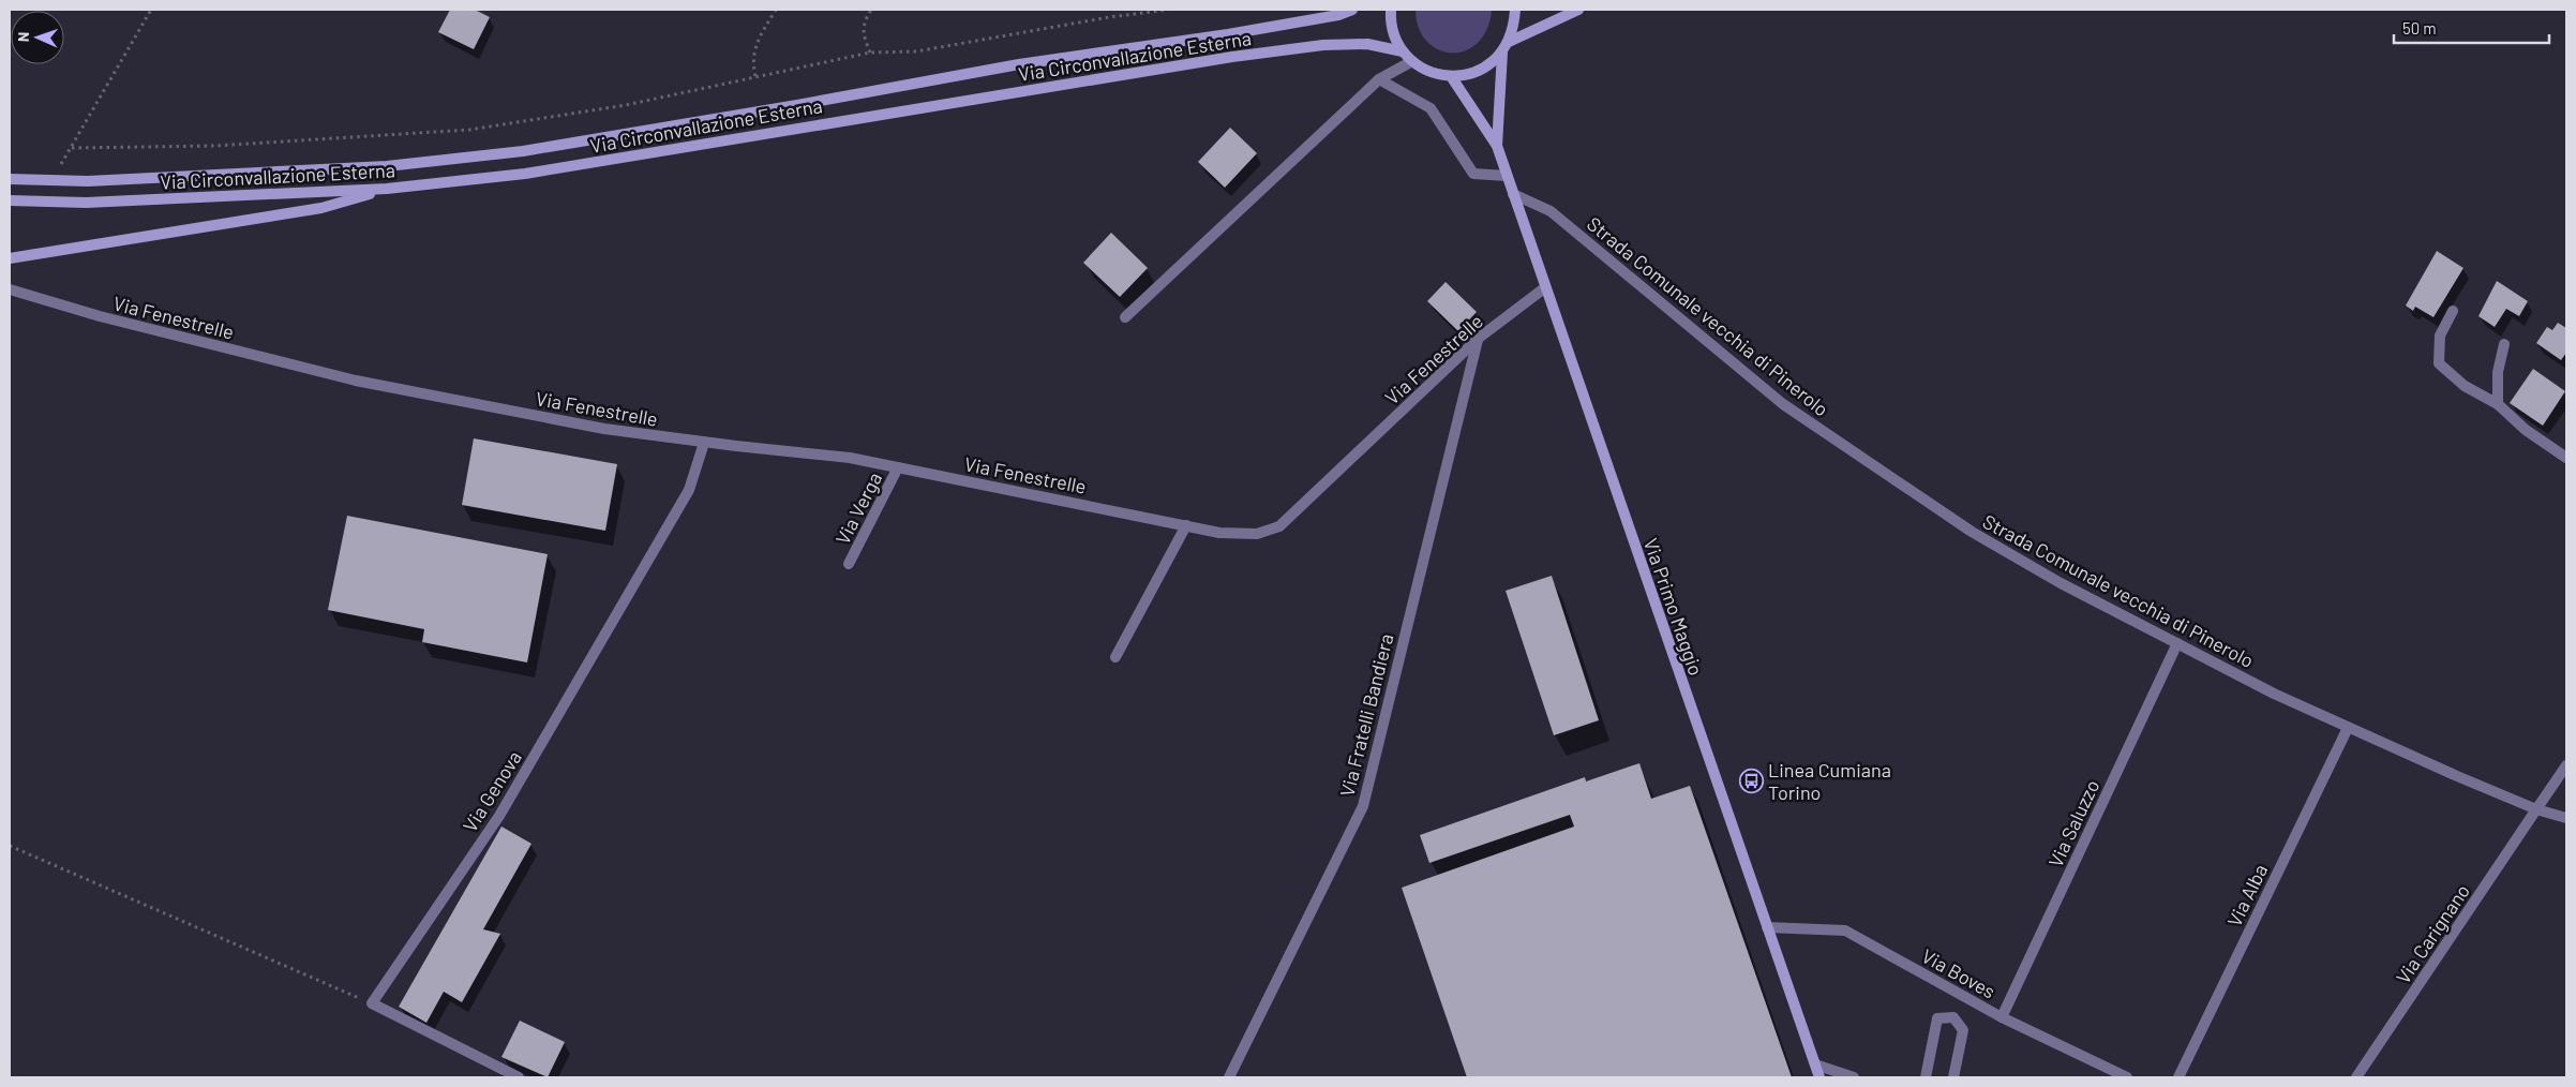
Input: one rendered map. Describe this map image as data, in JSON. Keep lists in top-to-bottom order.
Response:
{
  "streets": {
    "main road": ["Via Circonvallazione Esterna", "Via Primo Maggio"],
    "street": [
      "Strada Comunale vecchia di Pinerolo",
      "Via Fenestrelle",
      "Via Verga",
      "Via Fratelli Bandiera",
      "Via Genova",
      "Via Saluzzo",
      "Via Alba",
      "Via Carignano",
      "Via Boves"
    ]
  },
  "crossings": [
    ["Strada Comunale vecchia di Pinerolo", "Via Primo Maggio"],
    ["Strada Comunale vecchia di Pinerolo", "Via Saluzzo"],
    ["Strada Comunale vecchia di Pinerolo", "Via Alba"],
    ["Strada Comunale vecchia di Pinerolo", "Via Carignano"],
    ["Via Fenestrelle", "Via Verga"],
    ["Via Fenestrelle", "Via Primo Maggio"],
    ["Via Fenestrelle", "Via Fratelli Bandiera"],
    ["Via Fenestrelle", "Via Genova"],
    ["Via Primo Maggio", "Via Boves"],
    ["Via Saluzzo", "Via Boves"]
  ],
  "places": {
    "bus stop": ["Linea Cumiana Torino"]
  },
  "scale_bar": "50 m",
  "north": "left"
}
